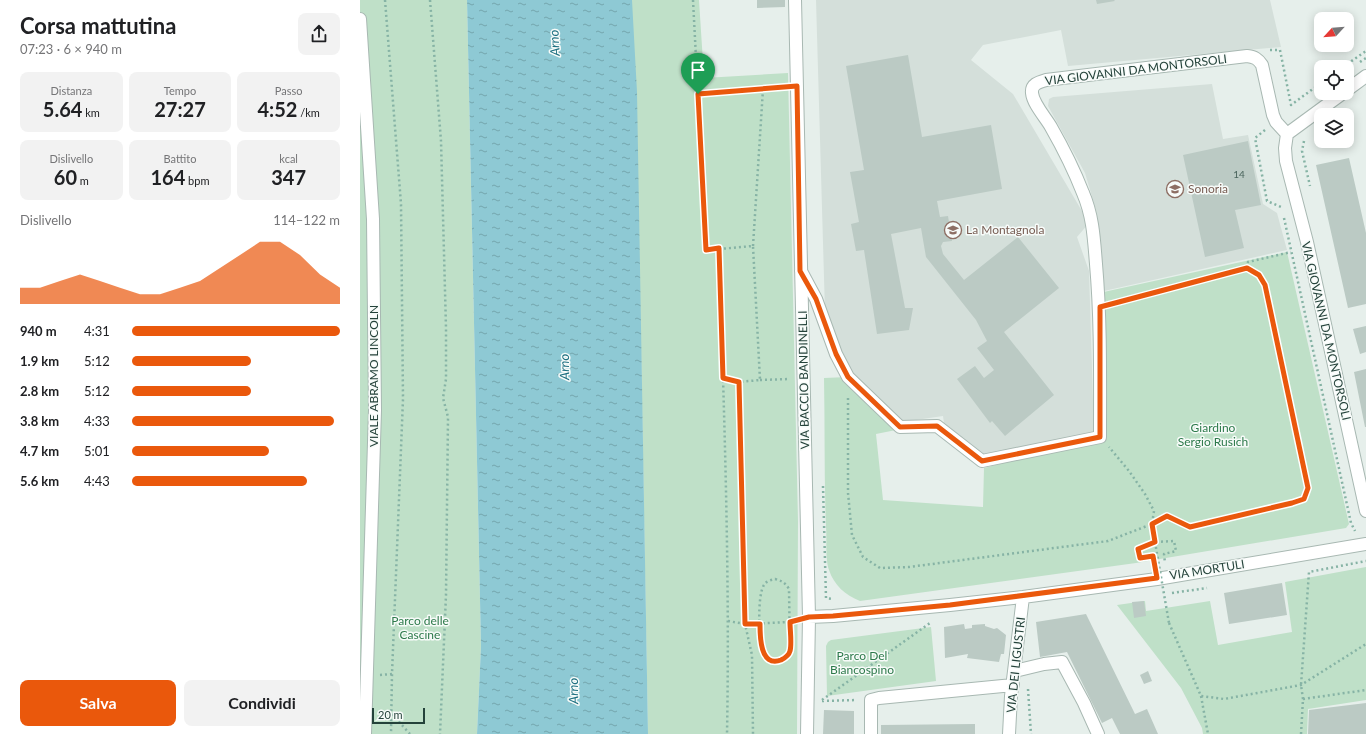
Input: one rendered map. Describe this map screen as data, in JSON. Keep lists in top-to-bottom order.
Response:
{
  "streets": {
    "street": [
      "VIA GIOVANNI DA MONTORSOLI",
      "VIALE ABRAMO LINCOLN",
      "VIA BACCIO BANDINELLI",
      "VIA MORTULI",
      "VIA DEI LIGUSTRI"
    ]
  },
  "crossings": [
    ["VIA BACCIO BANDINELLI", "VIA MORTULI"],
    ["VIA MORTULI", "VIA DEI LIGUSTRI"]
  ],
  "water": ["Arno"],
  "parks": ["Giardino Sergio Rusich", "Parco delle Cascine", "Parco Del Biancospino"],
  "places": {
    "school or university": ["Sonoria", "La Montagnola"]
  },
  "house_numbers": ["14"],
  "scale_bar": "20 m",
  "north": "bottom left",
  "page": {
    "heading": ["Corsa mattutina", "07:23 · 6 × 940 m"],
    "stats": [
      ["Distanza", "5.64 km"],
      ["Tempo", "27:27"],
      ["Passo", "4:52 /km"],
      ["Dislivello", "60 m"],
      ["Battito", "164 bpm"],
      ["kcal", "347"]
    ],
    "chart": ["Dislivello", "114–122 m"],
    "list": [
      {
        "name": "940 m",
        "note": "4:31"
      },
      {
        "name": "1.9 km",
        "note": "5:12"
      },
      {
        "name": "2.8 km",
        "note": "5:12"
      },
      {
        "name": "3.8 km",
        "note": "4:33"
      },
      {
        "name": "4.7 km",
        "note": "5:01"
      },
      {
        "name": "5.6 km",
        "note": "4:43"
      }
    ],
    "buttons": ["Salva", "Condividi"],
    "scale": "20 m"
  }
}
